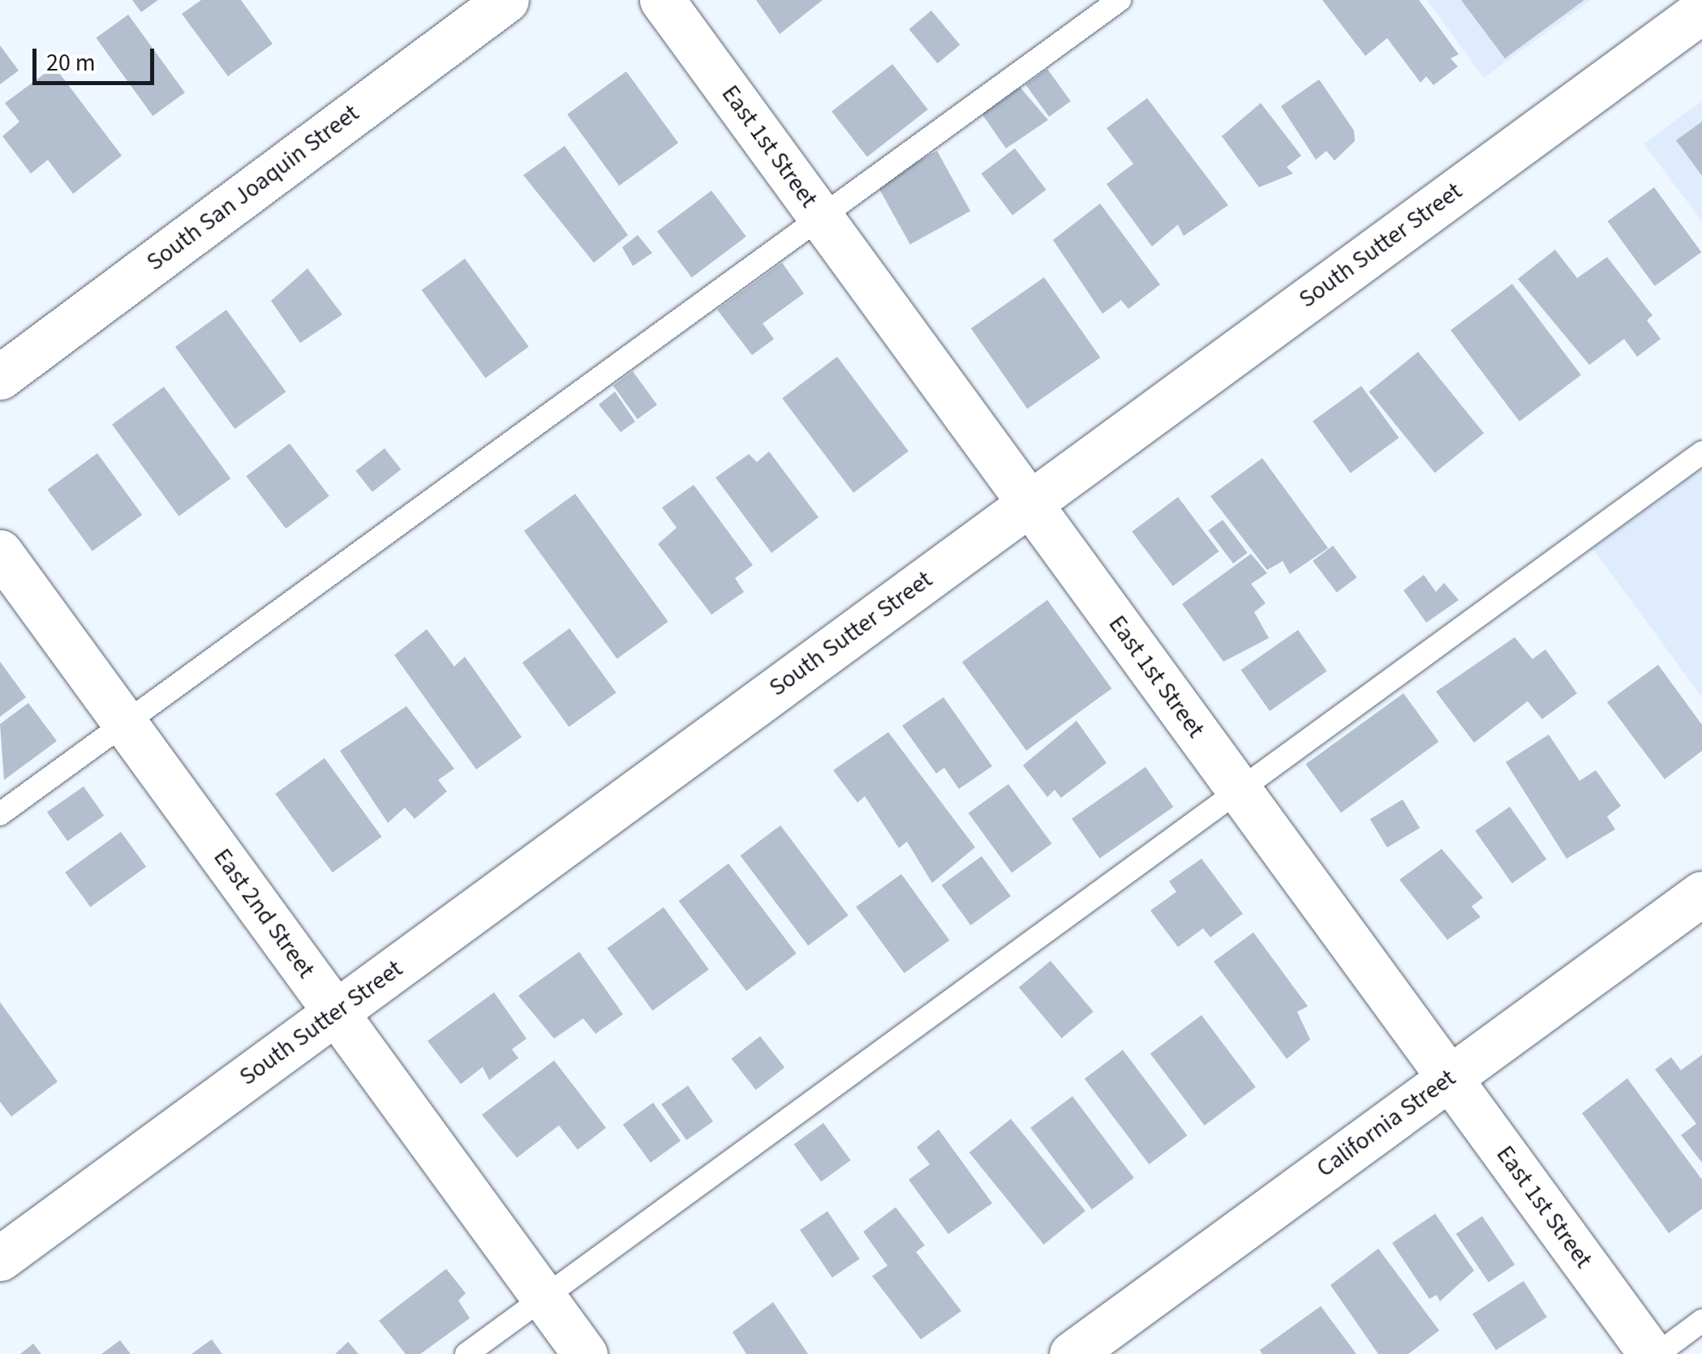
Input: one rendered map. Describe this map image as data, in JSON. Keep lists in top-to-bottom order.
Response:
{
  "streets": {
    "street": [
      "East 1st Street",
      "South San Joaquin Street",
      "South Sutter Street",
      "East 2nd Street",
      "California Street"
    ]
  },
  "crossings": [
    ["East 1st Street", "South Sutter Street"],
    ["East 1st Street", "California Street"],
    ["South Sutter Street", "East 2nd Street"]
  ],
  "scale_bar": "20 m"
}
